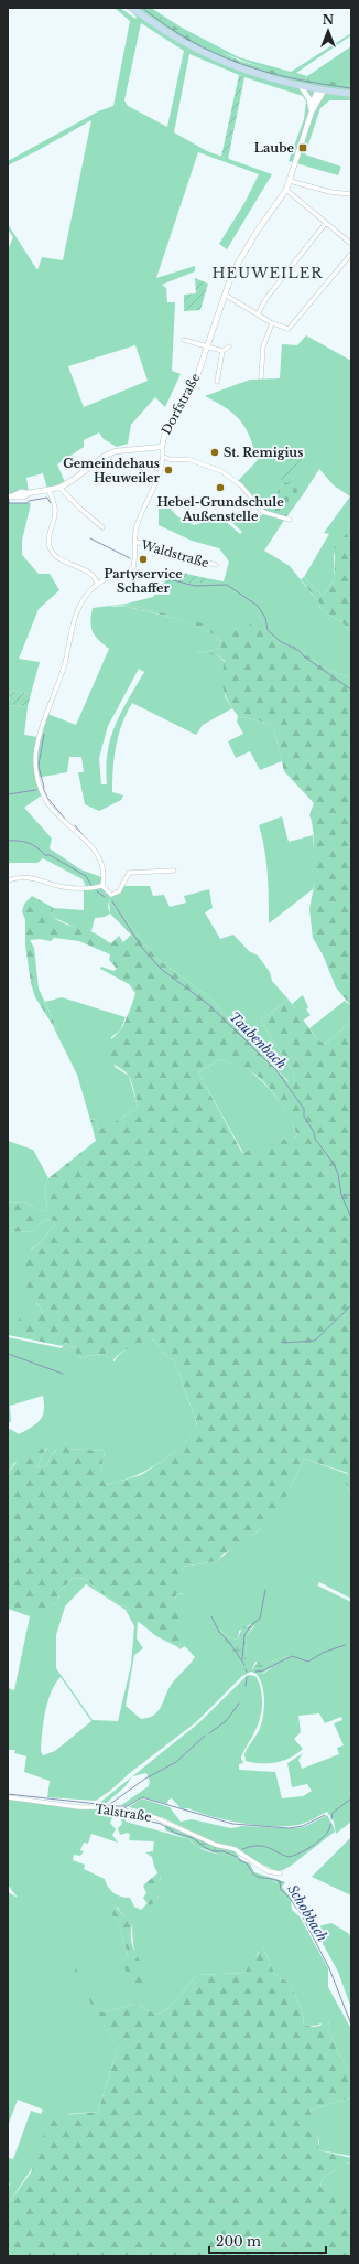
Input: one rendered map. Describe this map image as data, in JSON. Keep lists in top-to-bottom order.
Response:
{
  "streets": {
    "street": ["Dorfstraße", "Waldstraße", "Talstraße"]
  },
  "crossings": [
    ["Dorfstraße", "Waldstraße"]
  ],
  "districts": ["HEUWEILER"],
  "water": ["Taubenbach", "Schobbach"],
  "places": {
    "transit": ["Laube"],
    "other": [
      "St. Remigius",
      "Gemeindehaus Heuweiler",
      "Hebel-Grundschule Außenstelle",
      "Partyservice Schaffer"
    ]
  },
  "scale_bar": "200 m",
  "north": "top"
}
